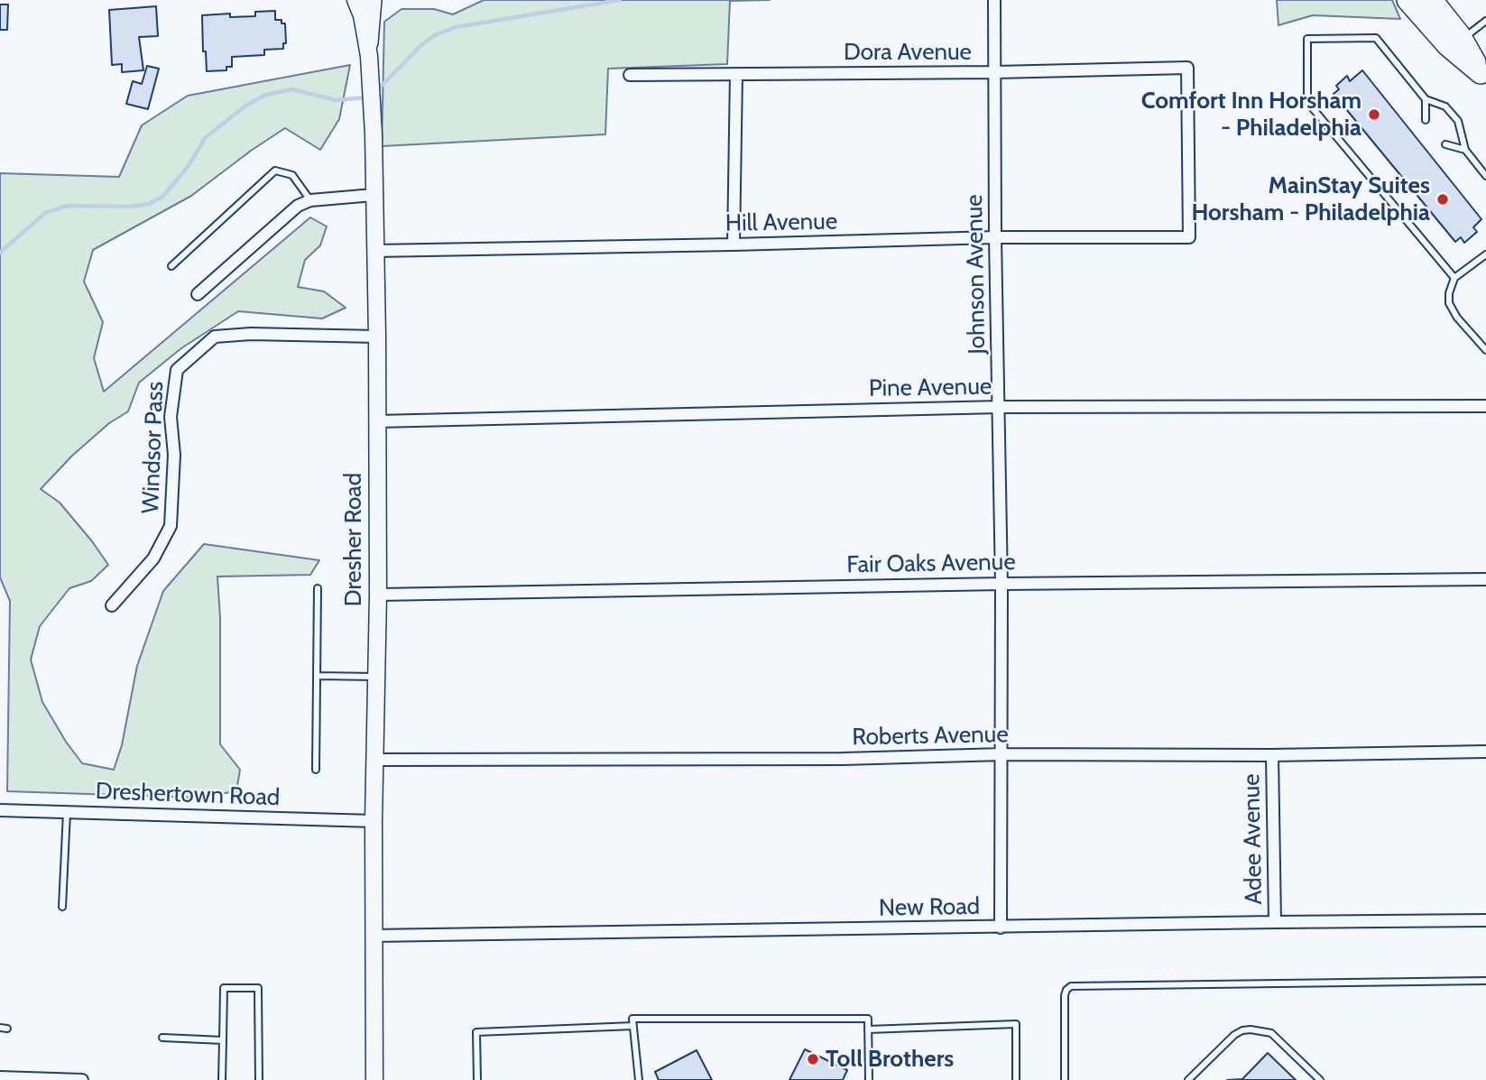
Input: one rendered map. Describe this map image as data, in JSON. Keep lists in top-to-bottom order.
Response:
{
  "streets": {
    "main road": ["Dresher Road"],
    "street": [
      "Dora Avenue",
      "Hill Avenue",
      "Johnson Avenue",
      "Pine Avenue",
      "Windsor Pass",
      "Fair Oaks Avenue",
      "Roberts Avenue",
      "Dreshertown Road",
      "Adee Avenue",
      "New Road"
    ]
  },
  "crossings": [
    ["Dora Avenue", "Hill Avenue"],
    ["Dora Avenue", "Johnson Avenue"],
    ["Hill Avenue", "Johnson Avenue"],
    ["Hill Avenue", "Dresher Road"],
    ["Johnson Avenue", "Pine Avenue"],
    ["Johnson Avenue", "Fair Oaks Avenue"],
    ["Johnson Avenue", "Roberts Avenue"],
    ["Johnson Avenue", "New Road"],
    ["Pine Avenue", "Dresher Road"],
    ["Windsor Pass", "Dresher Road"],
    ["Dresher Road", "Fair Oaks Avenue"],
    ["Dresher Road", "Roberts Avenue"],
    ["Dresher Road", "Dreshertown Road"],
    ["Dresher Road", "New Road"],
    ["Roberts Avenue", "Adee Avenue"],
    ["Adee Avenue", "New Road"]
  ],
  "places": ["Comfort Inn Horsham - Philadelphia", "MainStay Suites Horsham - Philadelphia", "Toll Brothers"]
}
